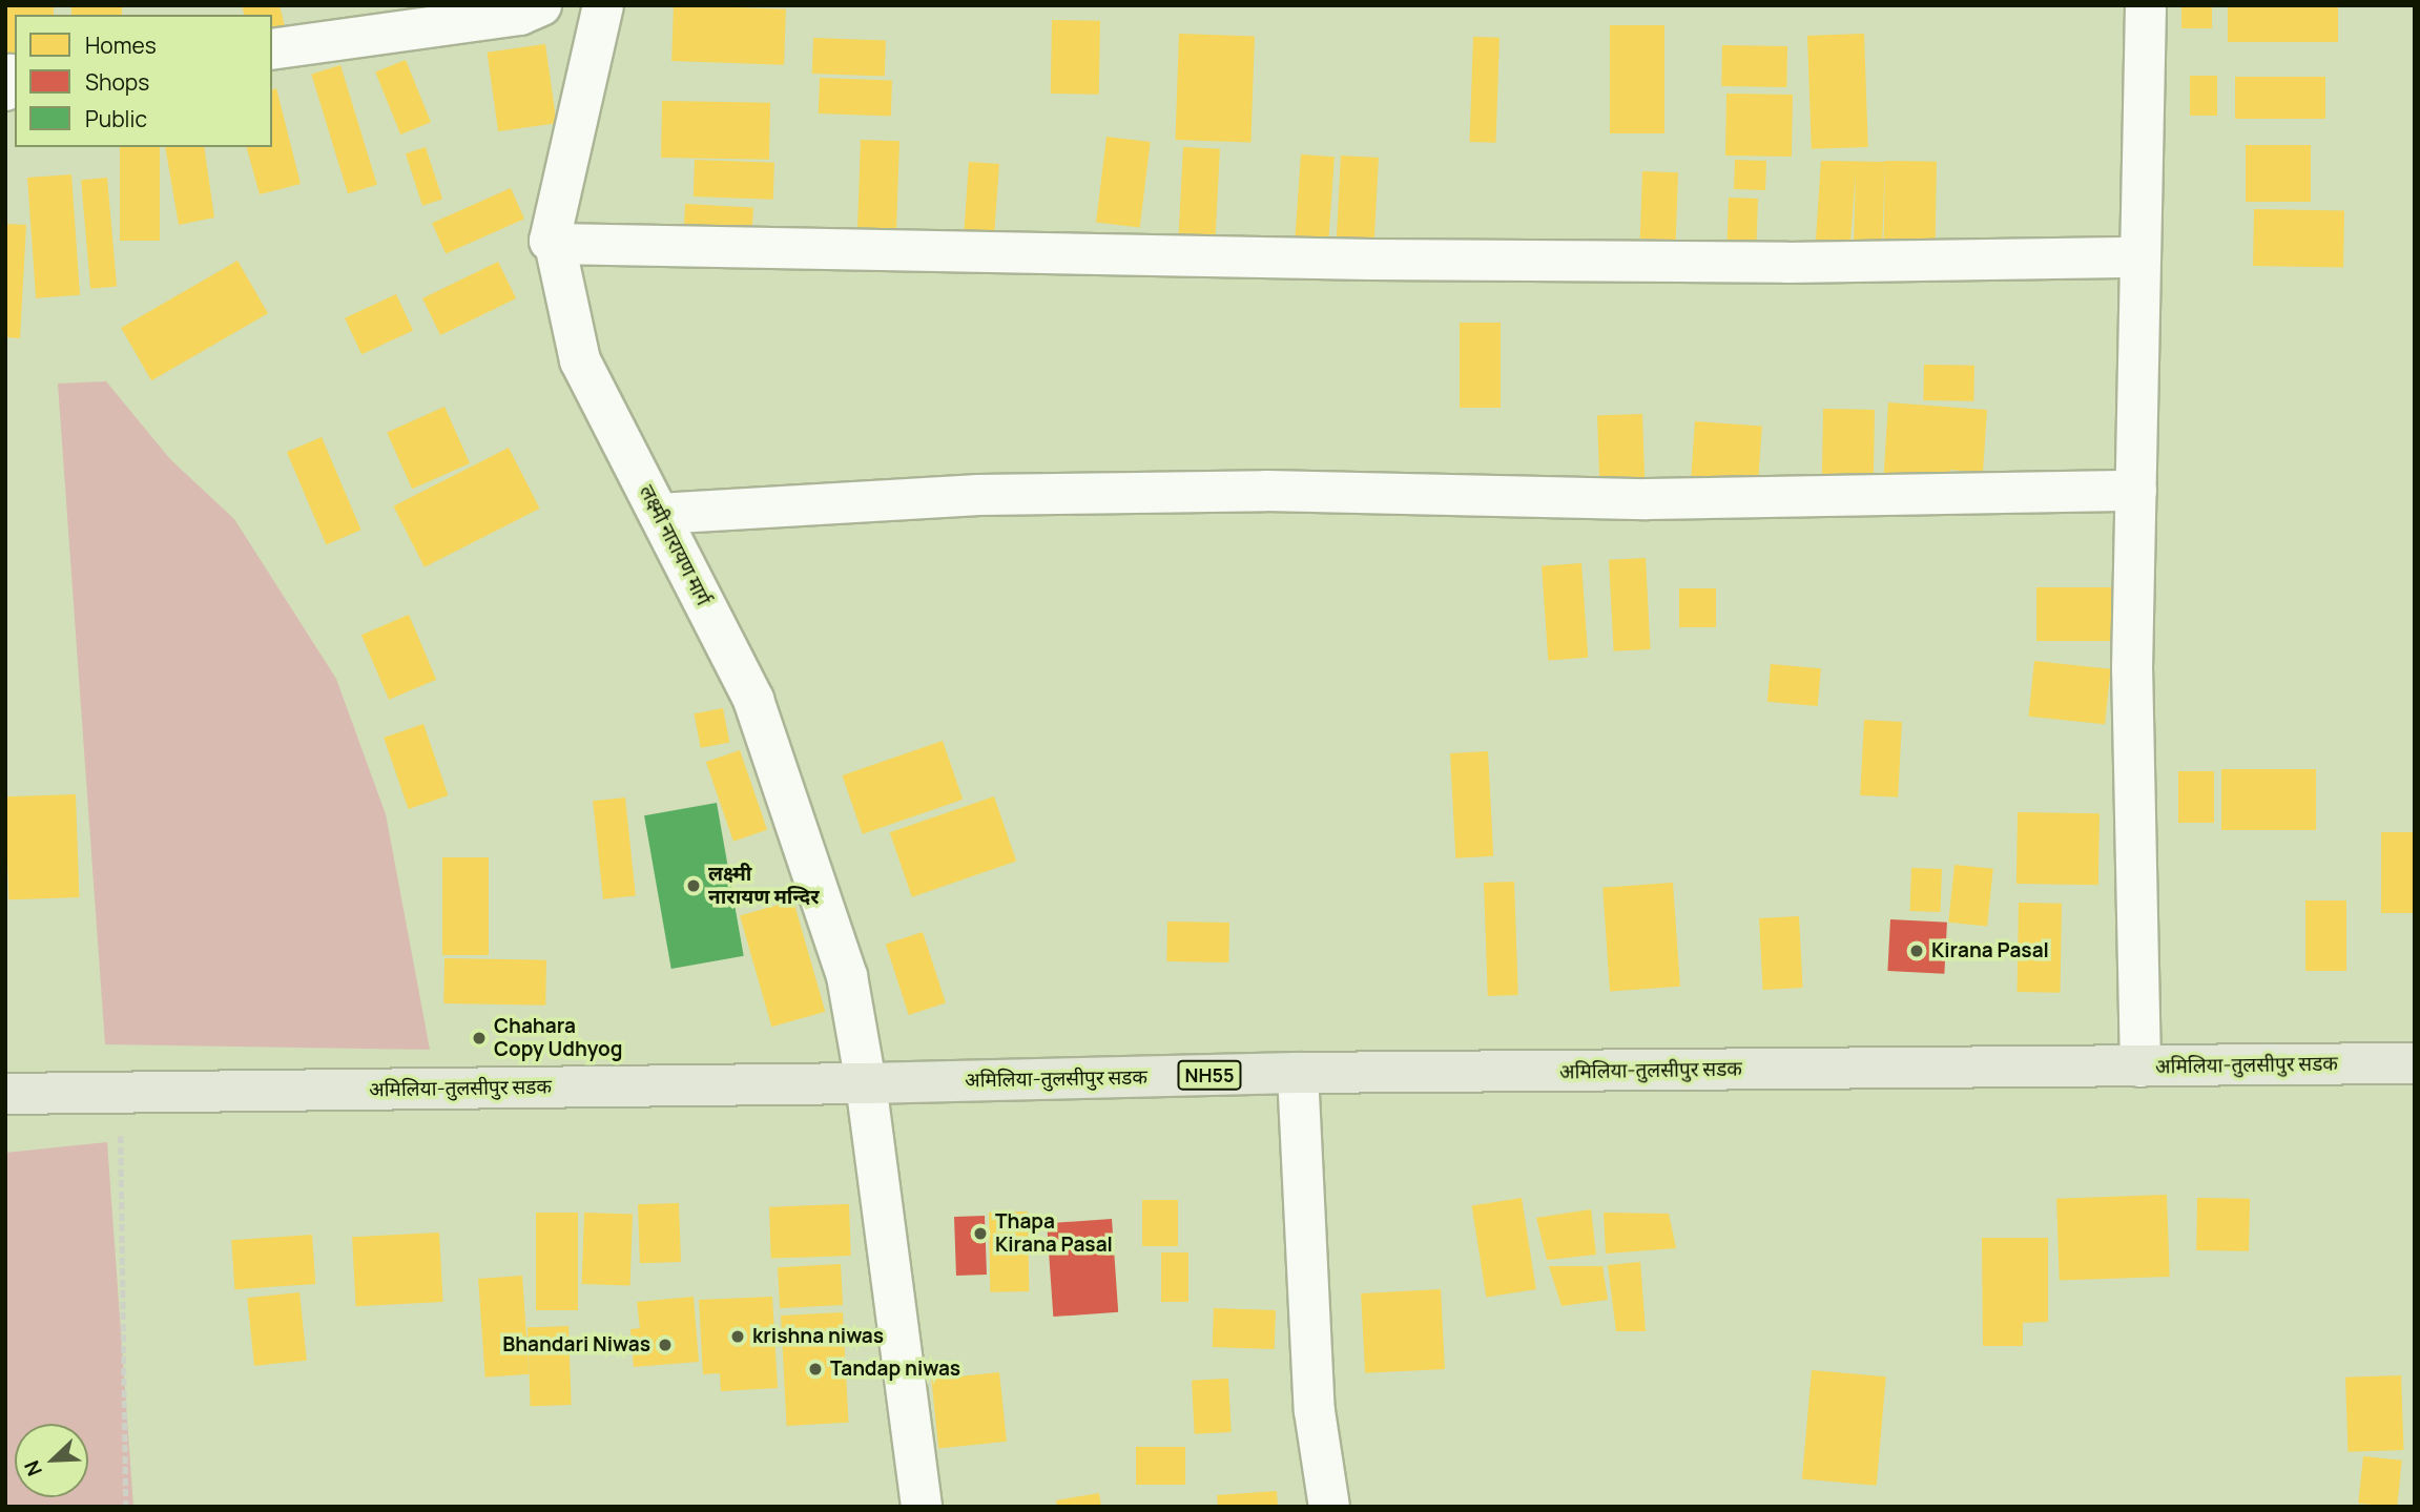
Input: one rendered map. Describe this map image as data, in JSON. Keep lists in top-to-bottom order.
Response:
{
  "streets": {
    "main road": ["अमिलिया-तुलसीपुर सडक", "NH55"],
    "street": ["लक्ष्मी नारायण मार्ग"]
  },
  "crossings": [
    ["लक्ष्मी नारायण मार्ग", "अमिलिया-तुलसीपुर सडक"]
  ],
  "places": [
    "लक्ष्मी नारायण मन्दिर",
    "Kirana Pasal",
    "Chahara Copy Udhyog",
    "Thapa Kirana Pasal",
    "krishna niwas",
    "Bhandari Niwas",
    "Tandap niwas"
  ],
  "legend": ["Homes", "Shops", "Public"],
  "north": "bottom left"
}
